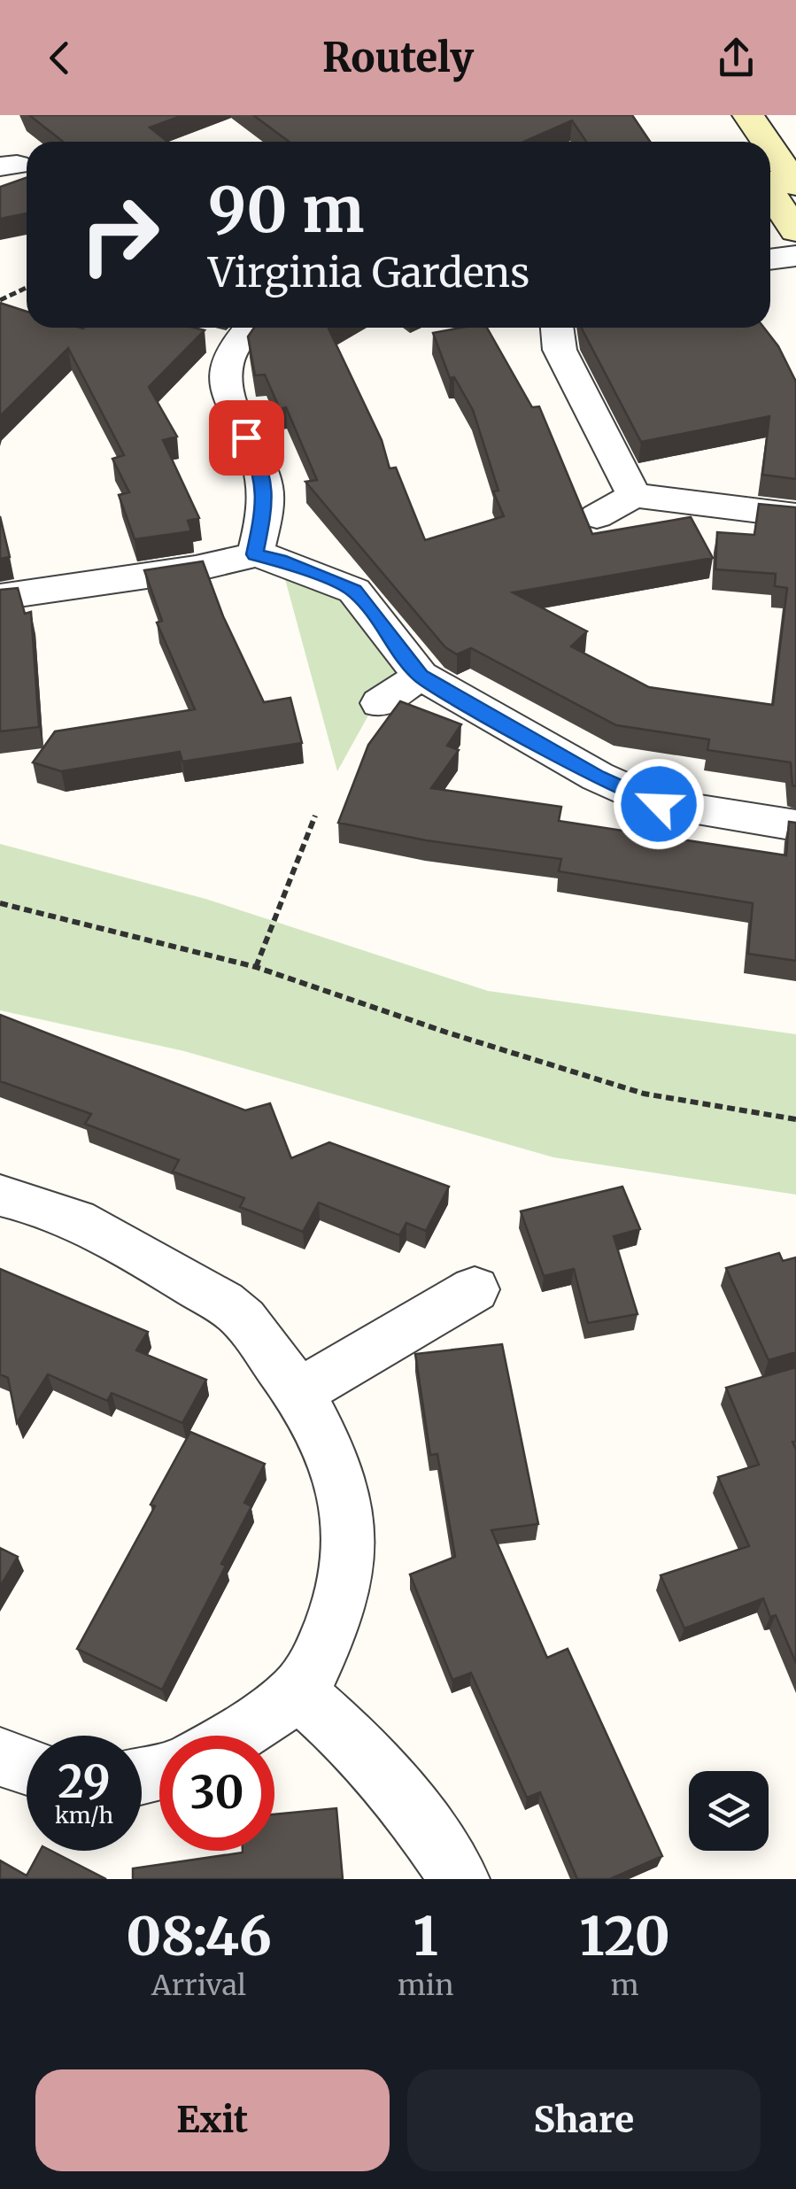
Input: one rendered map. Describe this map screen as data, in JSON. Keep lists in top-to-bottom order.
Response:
{
  "page": {
    "header": "Routely",
    "turn": ["90 m", "Virginia Gardens"],
    "speed": "29 km/h",
    "limit": "30",
    "eta": [
      "08:46",
      "Arrival",
      "1",
      "min",
      "120",
      "m"
    ],
    "buttons": ["Exit", "Share"]
  }
}
